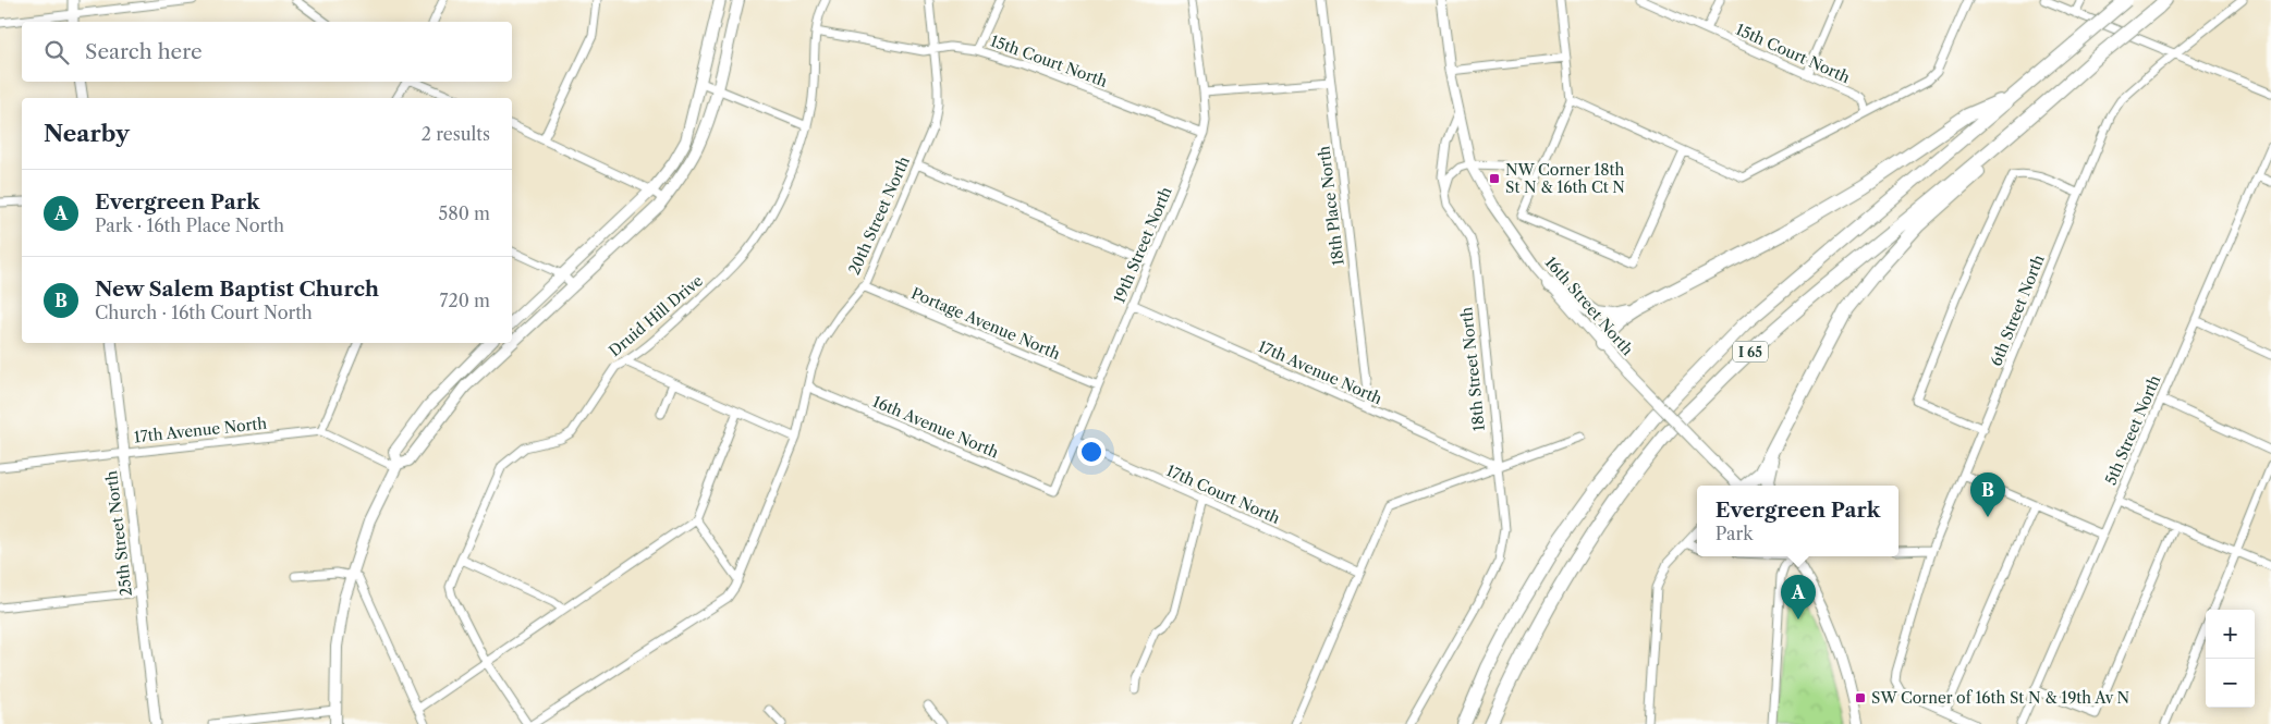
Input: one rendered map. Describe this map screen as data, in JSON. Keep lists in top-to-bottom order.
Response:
{
  "streets": {
    "highway": ["I 65"],
    "street": [
      "15th Court North",
      "18th Place North",
      "20th Street North",
      "19th Street North",
      "16th Street North",
      "6th Street North",
      "Druid Hill Drive",
      "Portage Avenue North",
      "18th Street North",
      "17th Avenue North",
      "16th Avenue North",
      "5th Street North",
      "17th Court North",
      "25th Street North"
    ]
  },
  "crossings": [
    ["15th Court North", "20th Street North"],
    ["15th Court North", "19th Street North"],
    ["15th Court North", "Druid Hill Drive"],
    ["18th Place North", "17th Avenue North"],
    ["20th Street North", "Portage Avenue North"],
    ["20th Street North", "16th Avenue North"],
    ["19th Street North", "Portage Avenue North"],
    ["19th Street North", "17th Avenue North"],
    ["19th Street North", "16th Avenue North"],
    ["19th Street North", "17th Court North"],
    ["16th Street North", "18th Street North"],
    ["18th Street North", "17th Avenue North"],
    ["17th Avenue North", "25th Street North"]
  ],
  "places": {
    "transit": ["NW Corner 18th St N & 16th Ct N", "SW Corner of 16th St N & 19th Av N"]
  },
  "page": {
    "search": "Search here",
    "heading": ["Nearby", "2 results"],
    "list": [
      {
        "mark": "A",
        "name": "Evergreen Park",
        "note": "Park · 16th Place North",
        "value": "580 m"
      },
      {
        "mark": "B",
        "name": "New Salem Baptist Church",
        "note": "Church · 16th Court North",
        "value": "720 m"
      }
    ],
    "pins": ["B", "A"],
    "popup": ["Evergreen Park", "Park"],
    "map_buttons": ["+", "−"]
  }
}
